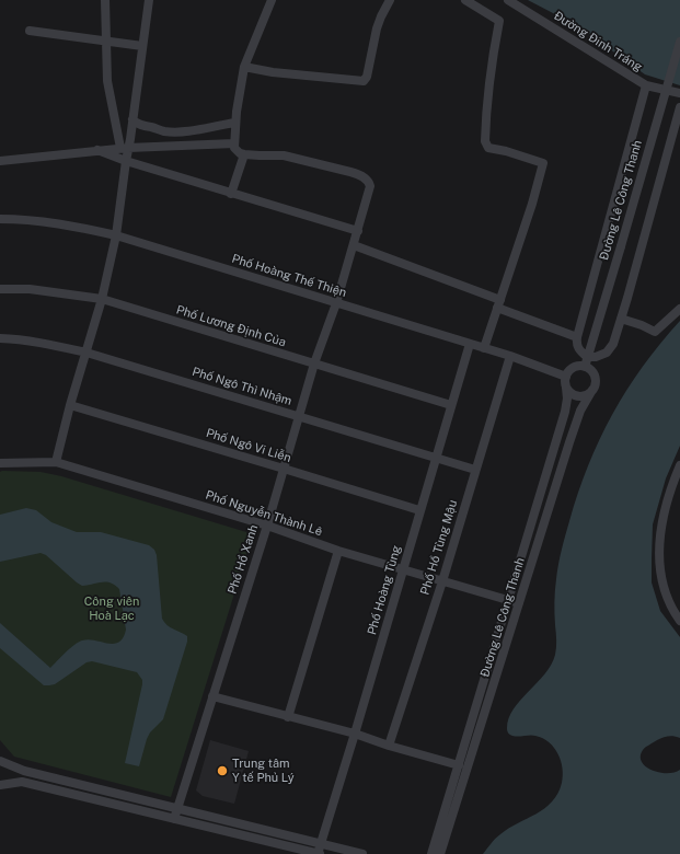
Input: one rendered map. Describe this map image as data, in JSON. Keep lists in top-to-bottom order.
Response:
{
  "streets": {
    "street": [
      "Đường Đinh Tráng",
      "Đường Lê Công Thanh",
      "Phố Hoàng Thế Thiện",
      "Phố Lương Định Của",
      "Phố Ngô Thì Nhậm",
      "Phố Ngô Vi Liễn",
      "Phố Nguyễn Thành Lê",
      "Phố Hồ Tùng Mậu",
      "Phố Hồ Xanh",
      "Phố Hoàng Tùng"
    ]
  },
  "crossings": [
    ["Đường Lê Công Thanh", "Phố Hoàng Thế Thiện"],
    ["Đường Lê Công Thanh", "Phố Nguyễn Thành Lê"],
    ["Phố Hoàng Thế Thiện", "Phố Hồ Tùng Mậu"],
    ["Phố Hoàng Thế Thiện", "Phố Hồ Xanh"],
    ["Phố Hoàng Thế Thiện", "Phố Hoàng Tùng"],
    ["Phố Lương Định Của", "Phố Hồ Xanh"],
    ["Phố Lương Định Của", "Phố Hoàng Tùng"],
    ["Phố Ngô Thì Nhậm", "Phố Hồ Tùng Mậu"],
    ["Phố Ngô Thì Nhậm", "Phố Hồ Xanh"],
    ["Phố Ngô Thì Nhậm", "Phố Hoàng Tùng"],
    ["Phố Ngô Vi Liễn", "Phố Hồ Xanh"],
    ["Phố Ngô Vi Liễn", "Phố Hoàng Tùng"],
    ["Phố Nguyễn Thành Lê", "Phố Hồ Tùng Mậu"],
    ["Phố Nguyễn Thành Lê", "Phố Hồ Xanh"],
    ["Phố Nguyễn Thành Lê", "Phố Hoàng Tùng"]
  ],
  "parks": ["Công viên Hoà Lạc"],
  "places": ["Trung tâm Y tế Phủ Lý"]
}
